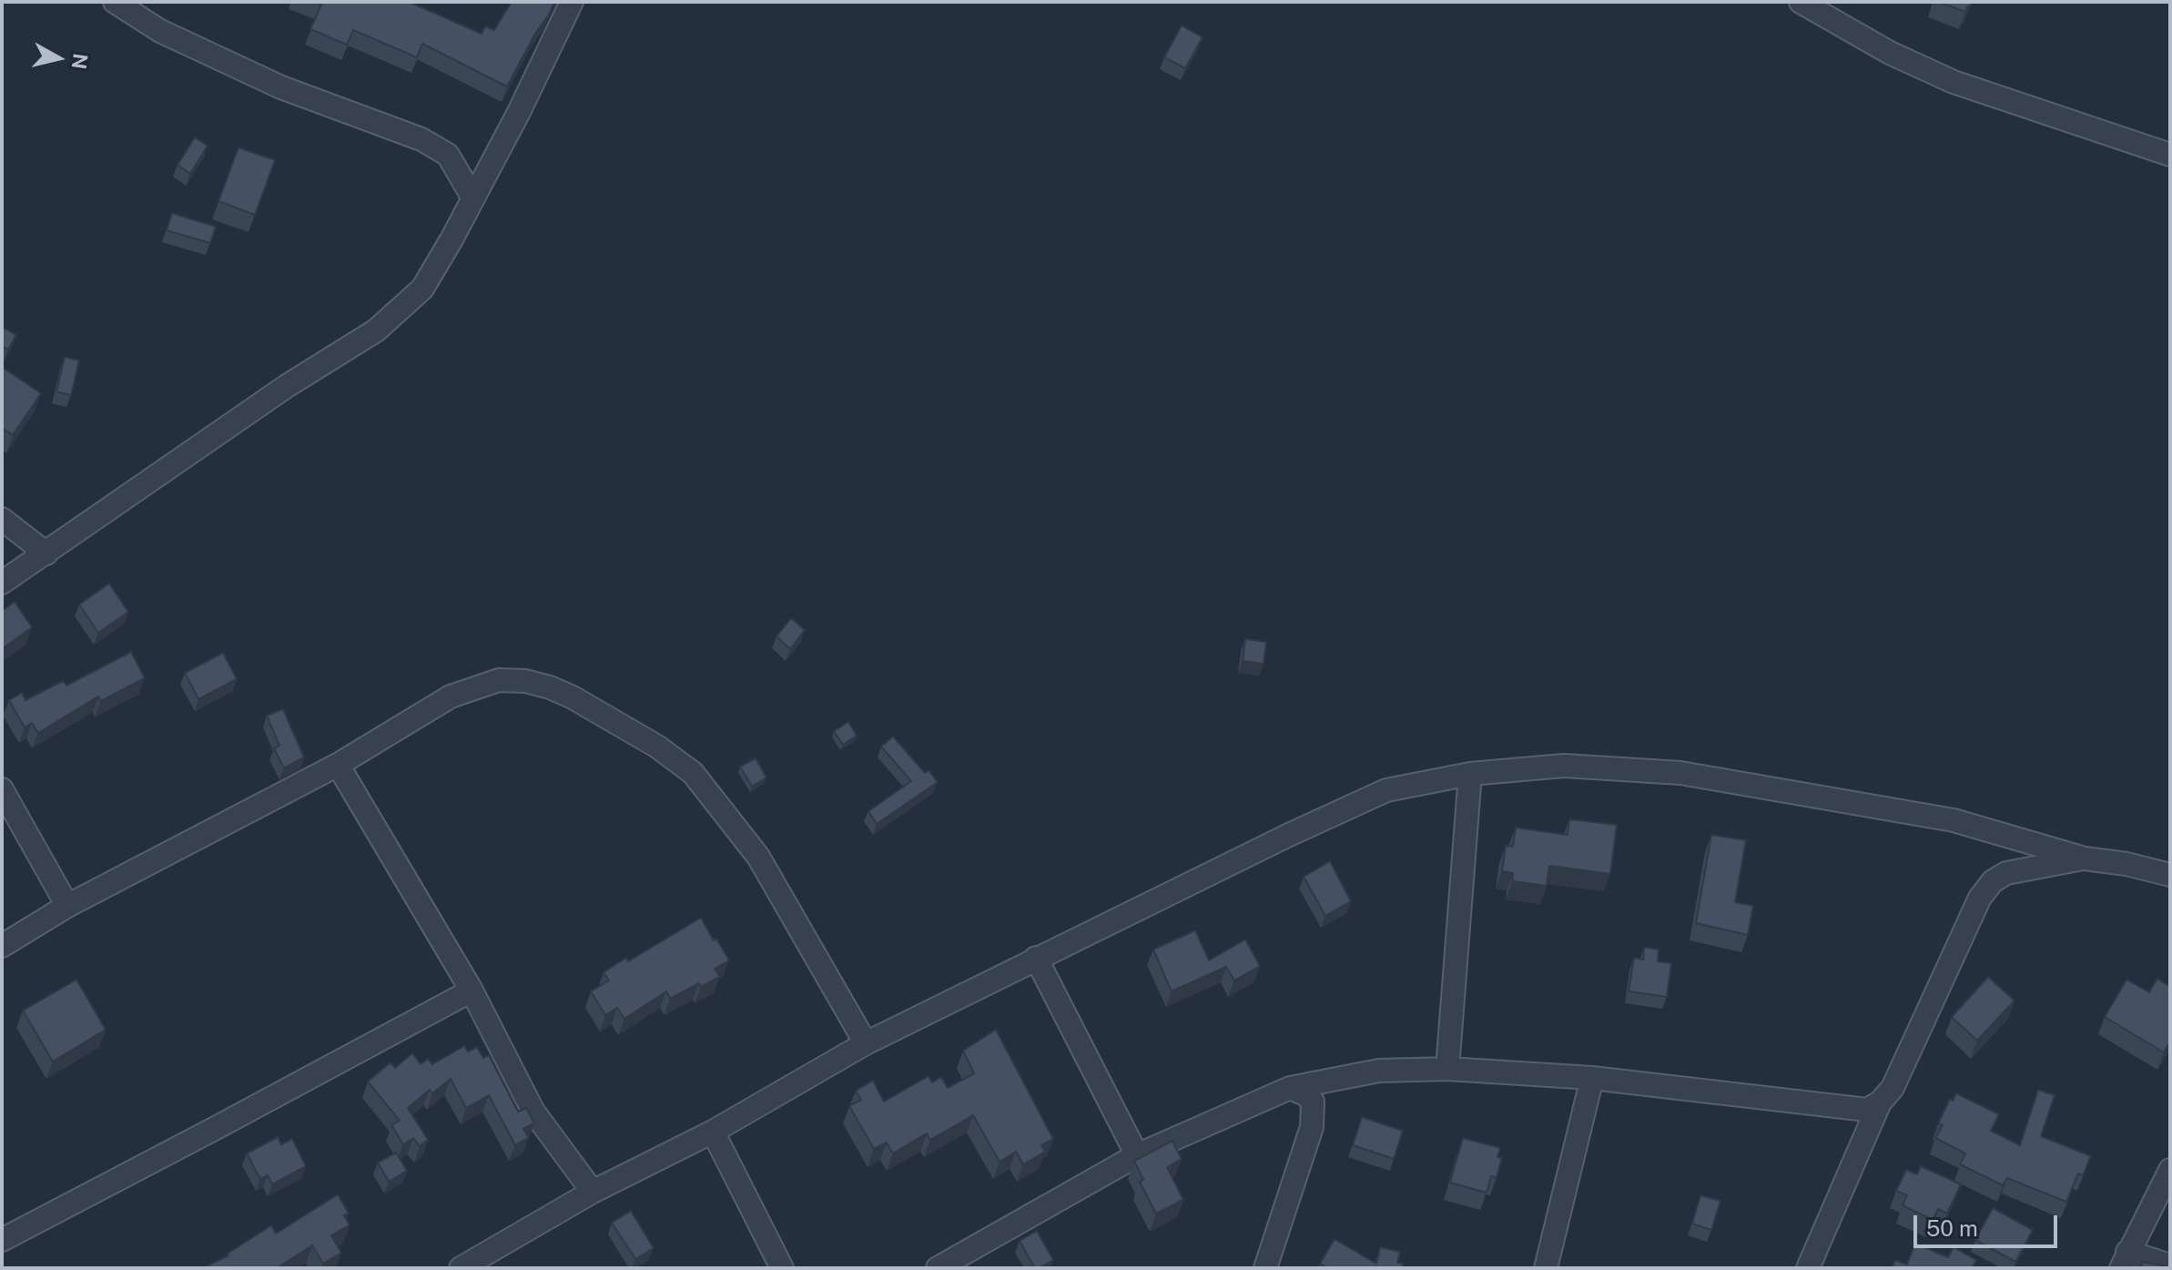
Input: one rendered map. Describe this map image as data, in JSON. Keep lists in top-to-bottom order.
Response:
{
  "scale_bar": "50 m",
  "north": "right"
}
